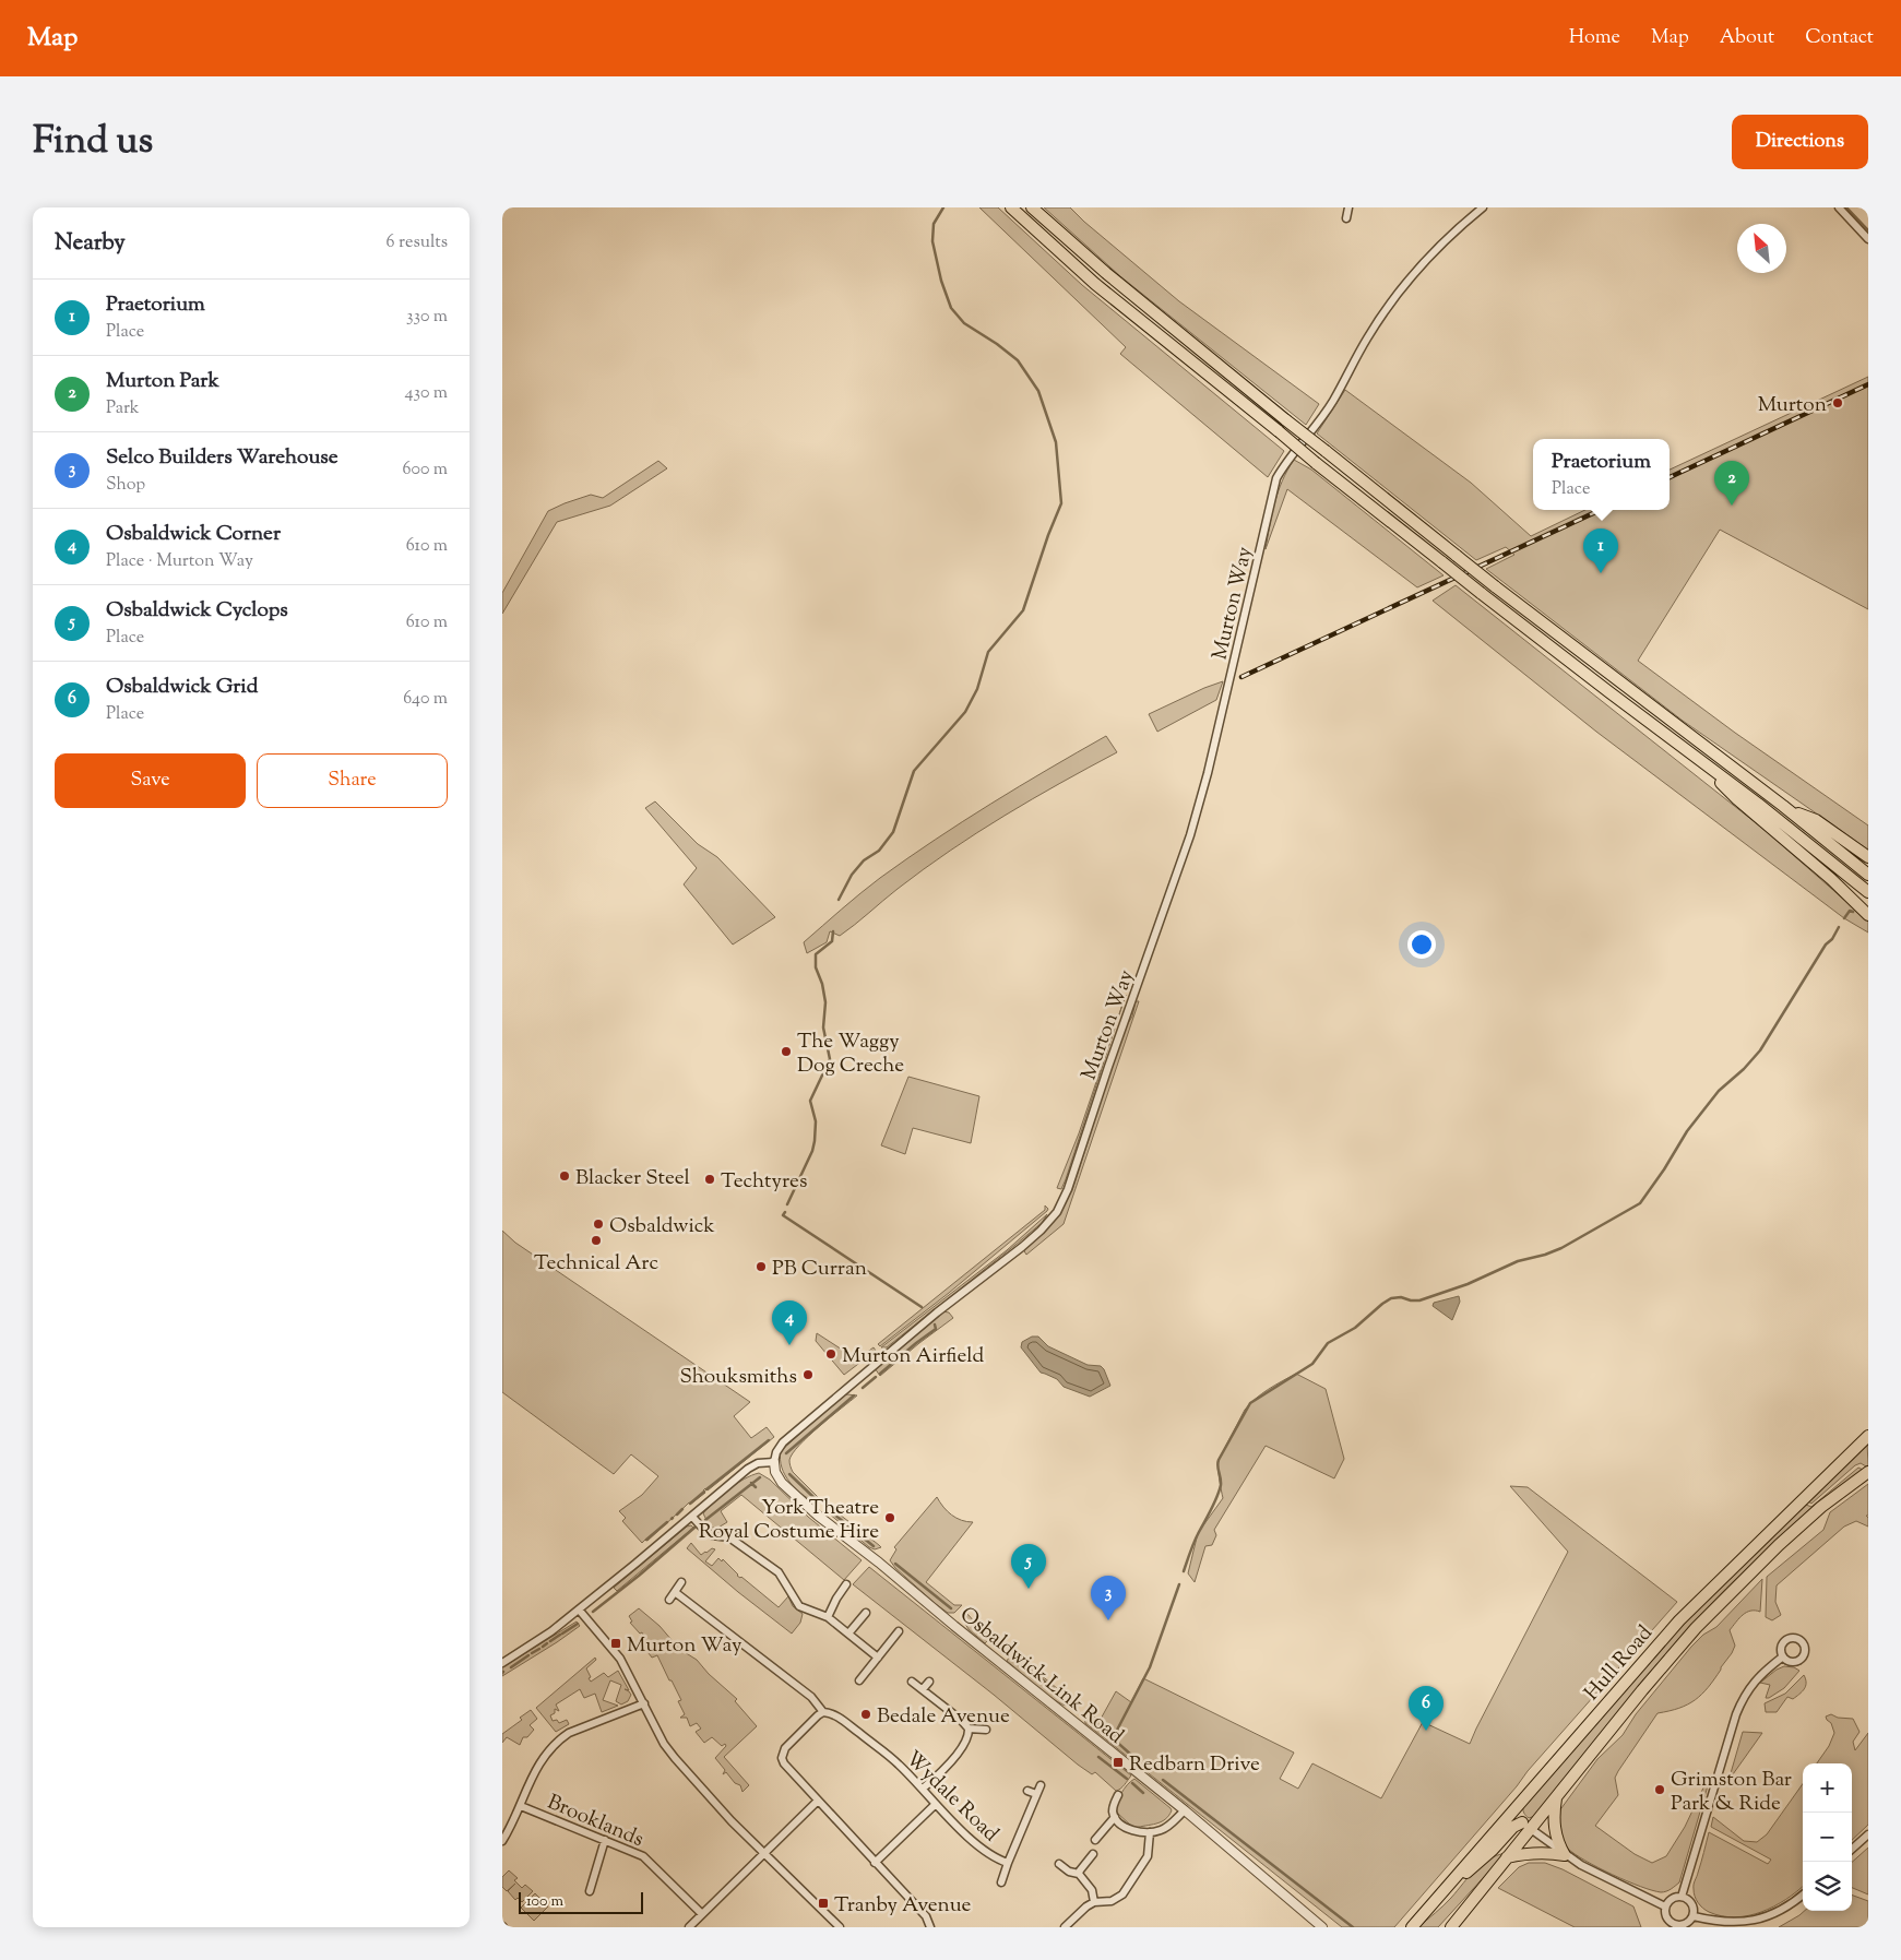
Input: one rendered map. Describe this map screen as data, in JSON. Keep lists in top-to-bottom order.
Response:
{
  "streets": {
    "main road": ["Hull Road"],
    "street": [
      "Murton Way",
      "Osbaldwick Link Road",
      "Wydale Road",
      "Brooklands"
    ]
  },
  "crossings": [
    ["Murton Way", "Osbaldwick Link Road"]
  ],
  "places": {
    "other": [
      "Murton",
      "The Waggy Dog Creche",
      "Blacker Steel",
      "Techtyres",
      "Osbaldwick",
      "Technical Arc",
      "PB Curran",
      "Murton Airfield",
      "Shouksmiths",
      "York Theatre Royal Costume Hire",
      "Bedale Avenue",
      "Grimston Bar Park & Ride"
    ],
    "transit": ["Murton Way", "Redbarn Drive", "Tranby Avenue"]
  },
  "scale_bar": "100 m",
  "north": "top left",
  "page": {
    "header": "Map",
    "nav": [
      "Home",
      "Map",
      "About",
      "Contact"
    ],
    "title": "Find us",
    "buttons": [
      "Directions",
      ["Save", "Share"]
    ],
    "heading": ["Nearby", "6 results"],
    "list": [
      {
        "mark": "1",
        "name": "Praetorium",
        "note": "Place",
        "value": "330 m"
      },
      {
        "mark": "2",
        "name": "Murton Park",
        "note": "Park",
        "value": "430 m"
      },
      {
        "mark": "3",
        "name": "Selco Builders Warehouse",
        "note": "Shop",
        "value": "600 m"
      },
      {
        "mark": "4",
        "name": "Osbaldwick Corner",
        "note": "Place · Murton Way",
        "value": "610 m"
      },
      {
        "mark": "5",
        "name": "Osbaldwick Cyclops",
        "note": "Place",
        "value": "610 m"
      },
      {
        "mark": "6",
        "name": "Osbaldwick Grid",
        "note": "Place",
        "value": "640 m"
      }
    ],
    "popup": ["Praetorium", "Place"],
    "pins": [
      "2",
      "1",
      "4",
      "5",
      "3",
      "6"
    ],
    "map_buttons": ["+", "−"],
    "scale": "100 m"
  }
}
